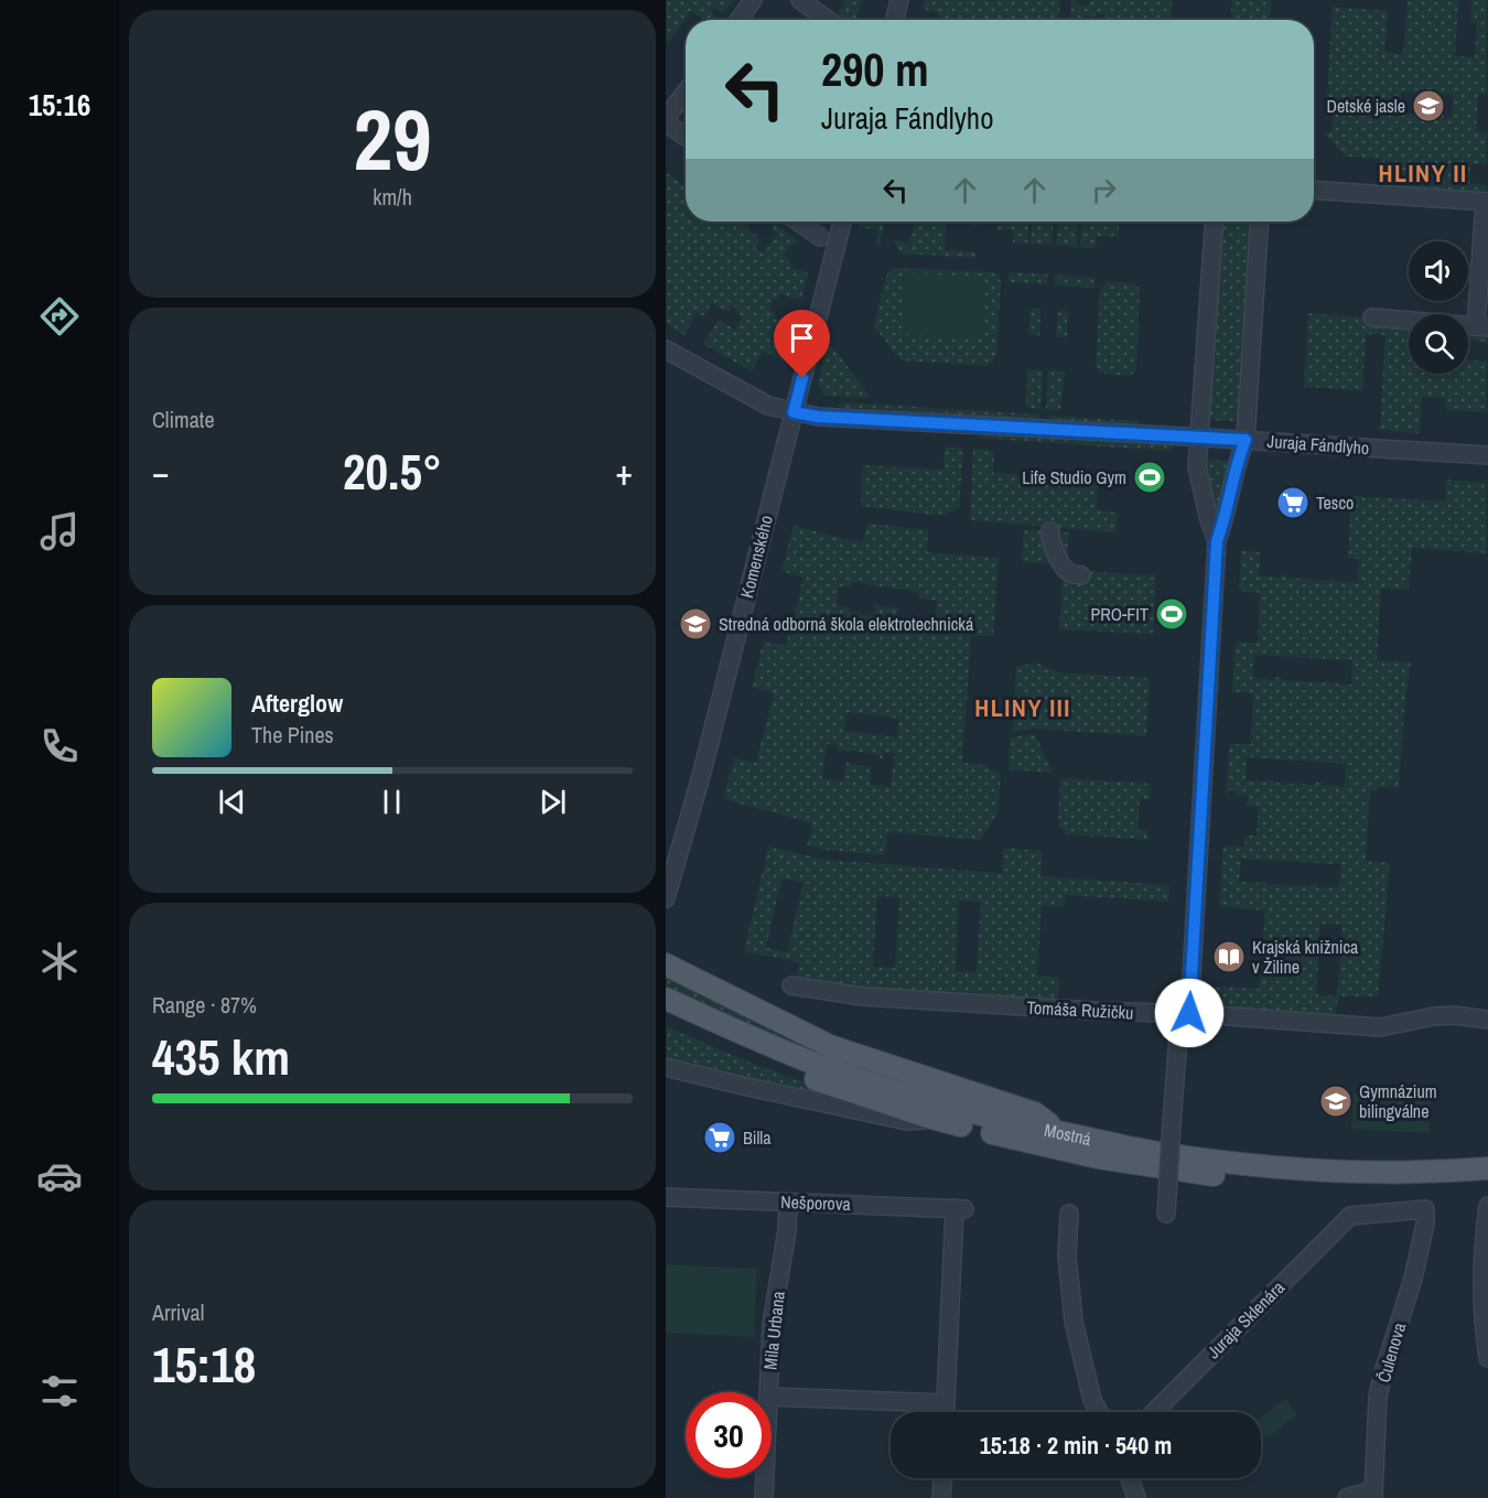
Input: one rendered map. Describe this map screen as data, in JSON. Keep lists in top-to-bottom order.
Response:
{
  "streets": {
    "main road": ["Mostná"],
    "street": [
      "Juraja Fándlyho",
      "Komenského",
      "Tomáša Ružičku",
      "Nešporova",
      "Juraja Sklenára",
      "Mila Urbana",
      "Čulenova"
    ]
  },
  "crossings": [
    ["Juraja Fándlyho", "Komenského"],
    ["Nešporova", "Mila Urbana"],
    ["Juraja Sklenára", "Čulenova"]
  ],
  "districts": ["HLINY II", "HLINY III"],
  "places": {
    "school or university": ["Detské jasle", "Stredná odborná škola elektrotechnická", "Gymnázium bilingválne"],
    "sports": ["Life Studio Gym", "PRO-FIT"],
    "supermarket": ["Tesco", "Billa"],
    "library": ["Krajská knižnica v Žiline"]
  },
  "page": {
    "tabs": "15:16",
    "tile": [
      ["29", "km/h"],
      "Climate",
      ["Range · 87%", "435 km"],
      ["Arrival", "15:18"]
    ],
    "turn": ["290 m", "Juraja Fándlyho"],
    "heat": ["−", "20.5°", "+"],
    "song": ["Afterglow", "The Pines"],
    "limit": "30",
    "trip": "15:18 · 2 min · 540 m"
  }
}
